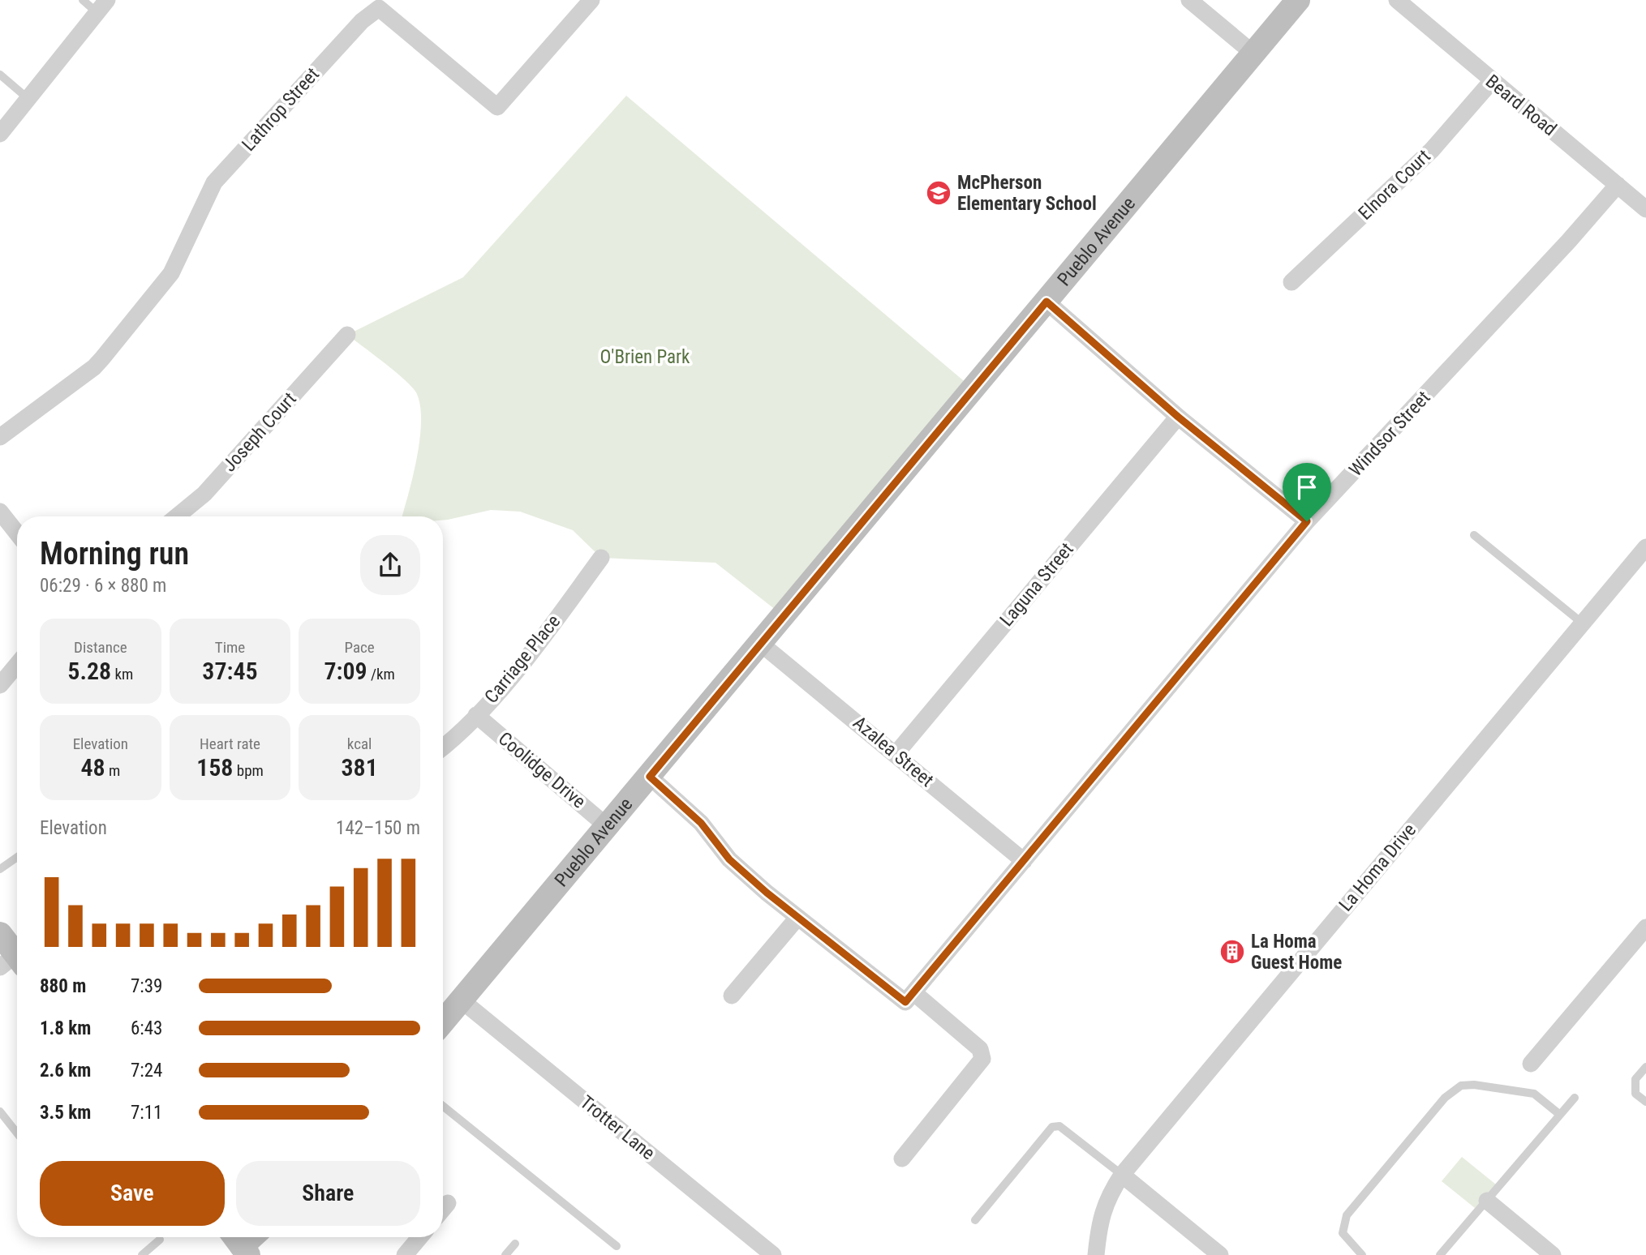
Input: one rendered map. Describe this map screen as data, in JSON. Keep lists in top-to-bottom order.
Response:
{
  "streets": {
    "street": [
      "Beard Road",
      "Lathrop Street",
      "Elnora Court",
      "Pueblo Avenue",
      "Joseph Court",
      "Windsor Street",
      "Laguna Street",
      "Carriage Place",
      "Azalea Street",
      "Coolidge Drive",
      "La Homa Drive",
      "Trotter Lane"
    ]
  },
  "crossings": [
    ["Beard Road", "Elnora Court"],
    ["Beard Road", "Windsor Street"],
    ["Pueblo Avenue", "Azalea Street"],
    ["Pueblo Avenue", "Coolidge Drive"],
    ["Pueblo Avenue", "Trotter Lane"],
    ["Windsor Street", "Azalea Street"],
    ["Laguna Street", "Azalea Street"],
    ["Carriage Place", "Coolidge Drive"]
  ],
  "parks": ["O'Brien Park"],
  "places": {
    "school or university": ["McPherson Elementary School"],
    "building": ["La Homa Guest Home"]
  },
  "page": {
    "heading": ["Morning run", "06:29 · 6 × 880 m"],
    "stats": [
      ["Distance", "5.28 km"],
      ["Time", "37:45"],
      ["Pace", "7:09 /km"],
      ["Elevation", "48 m"],
      ["Heart rate", "158 bpm"],
      ["kcal", "381"]
    ],
    "chart": ["Elevation", "142–150 m"],
    "list": [
      {
        "name": "880 m",
        "note": "7:39"
      },
      {
        "name": "1.8 km",
        "note": "6:43"
      },
      {
        "name": "2.6 km",
        "note": "7:24"
      },
      {
        "name": "3.5 km",
        "note": "7:11"
      }
    ],
    "buttons": ["Save", "Share"]
  }
}
